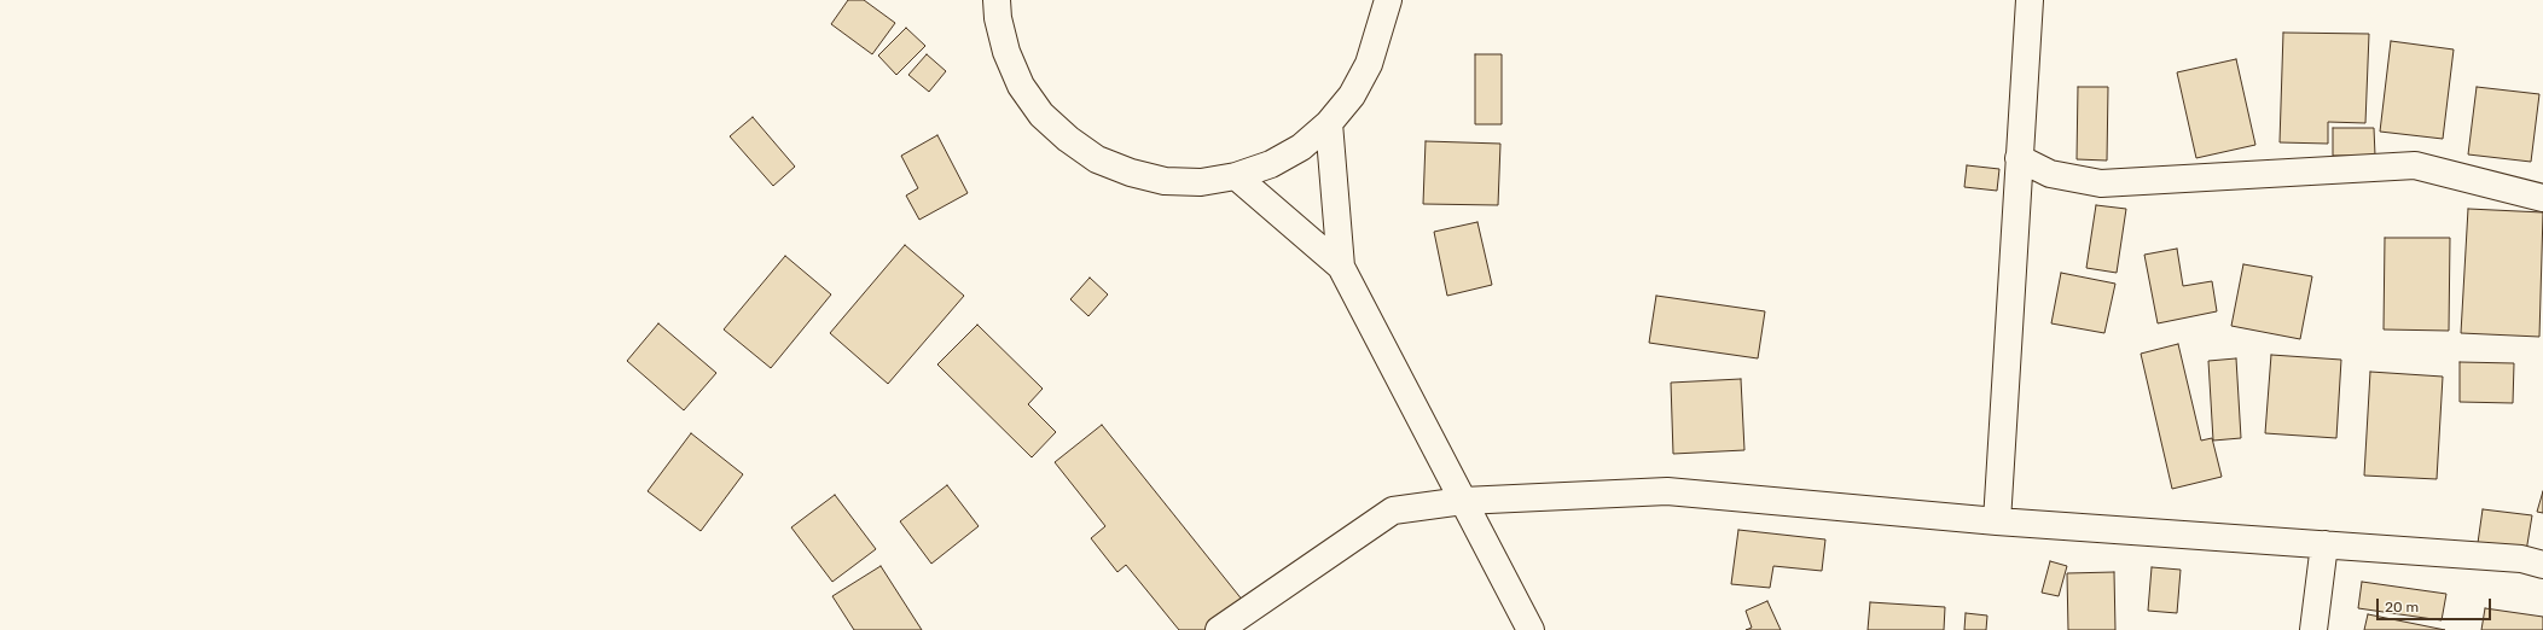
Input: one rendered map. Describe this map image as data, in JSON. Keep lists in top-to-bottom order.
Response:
{
  "scale_bar": "20 m"
}
